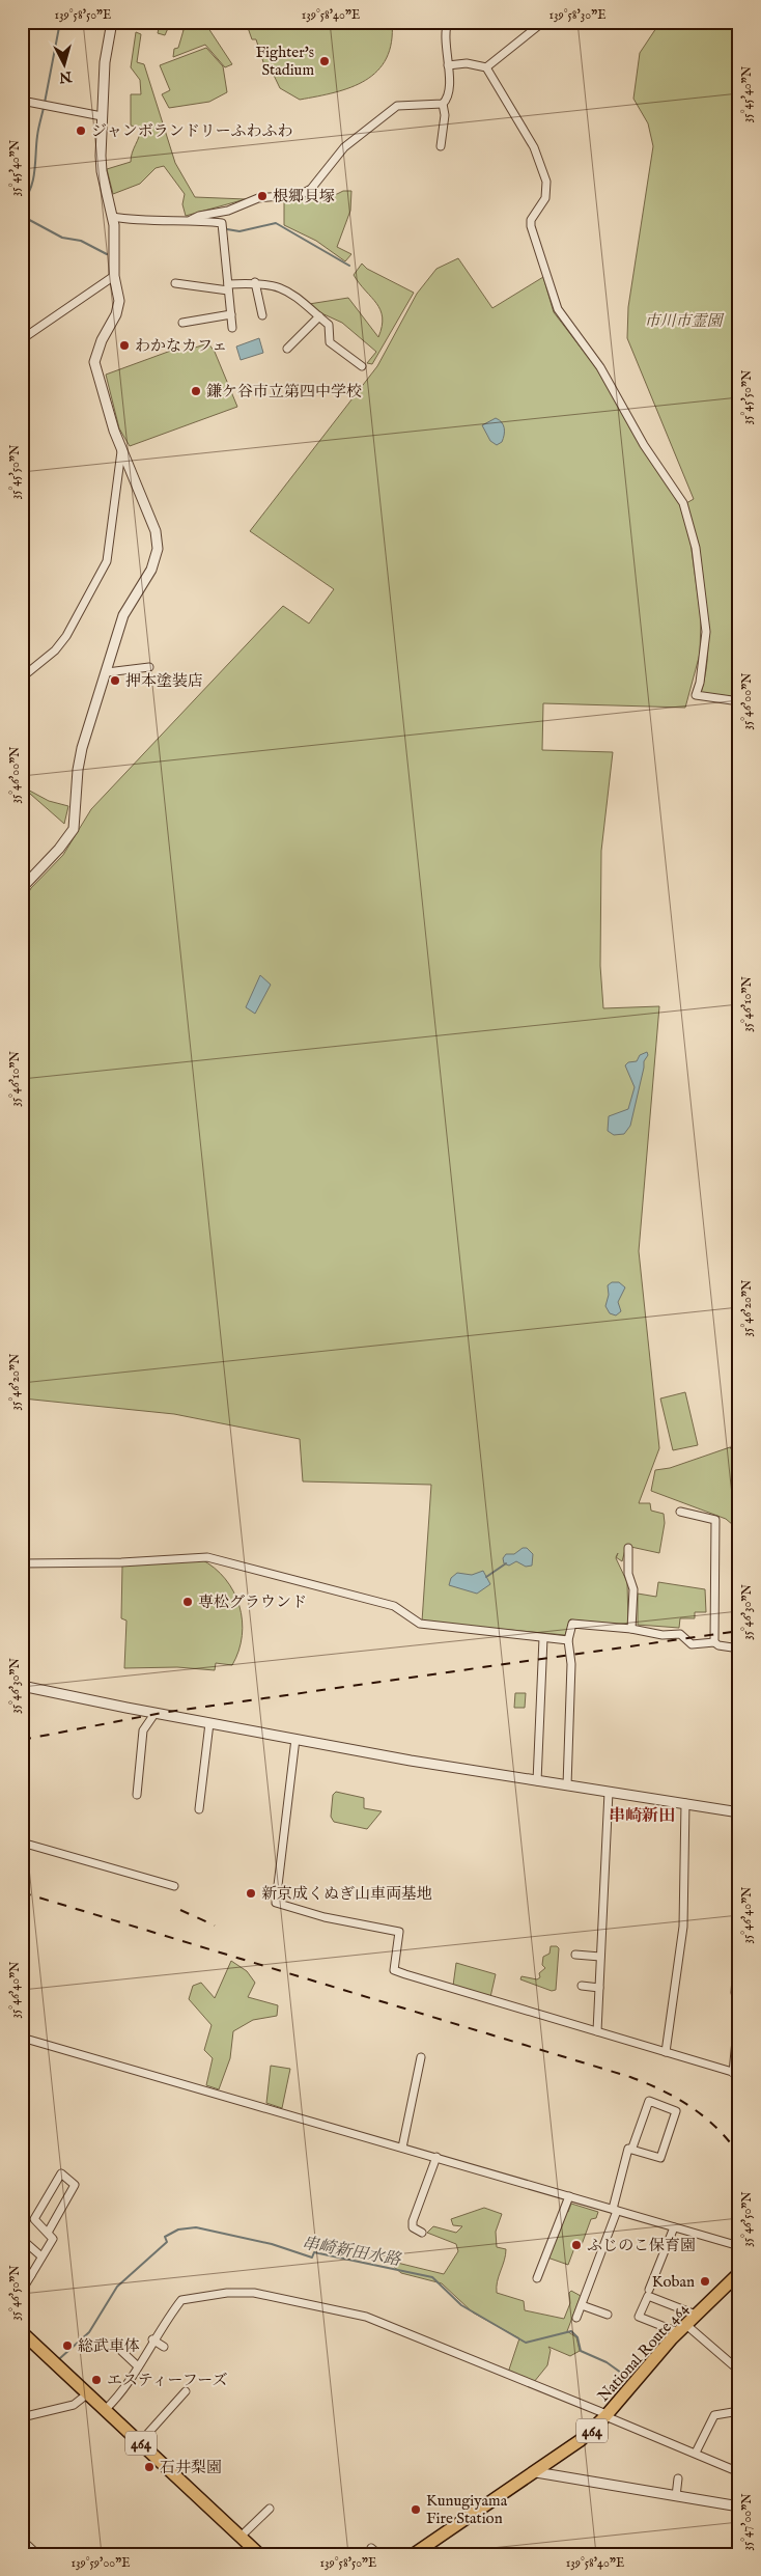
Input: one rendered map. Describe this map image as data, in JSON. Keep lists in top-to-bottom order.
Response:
{
  "streets": {
    "highway": ["National Route 464", "464"]
  },
  "districts": ["串崎新田"],
  "water": ["串崎新田水路"],
  "parks": ["市川市霊園"],
  "places": [
    "Fighter's Stadium",
    "ジャンボランドリーふわふわ",
    "根郷貝塚",
    "わかなカフェ",
    "鎌ケ谷市立第四中学校",
    "押本塗装店",
    "専松グラウンド",
    "新京成くぬぎ山車両基地",
    "ふじのこ保育園",
    "Koban",
    "総武車体",
    "エスティーフーズ",
    "石井梨園",
    "Kunugiyama Fire Station"
  ],
  "north": "bottom",
  "coordinates": [
    "139°58'50\"E",
    "139°58'40\"E",
    "139°58'30\"E",
    "35°45'40\"N",
    "35°45'50\"N",
    "35°46'00\"N",
    "35°46'10\"N",
    "35°46'20\"N",
    "35°46'30\"N",
    "35°46'40\"N",
    "35°46'50\"N",
    "35°47'00\"N",
    "139°59'00\"E"
  ]
}
